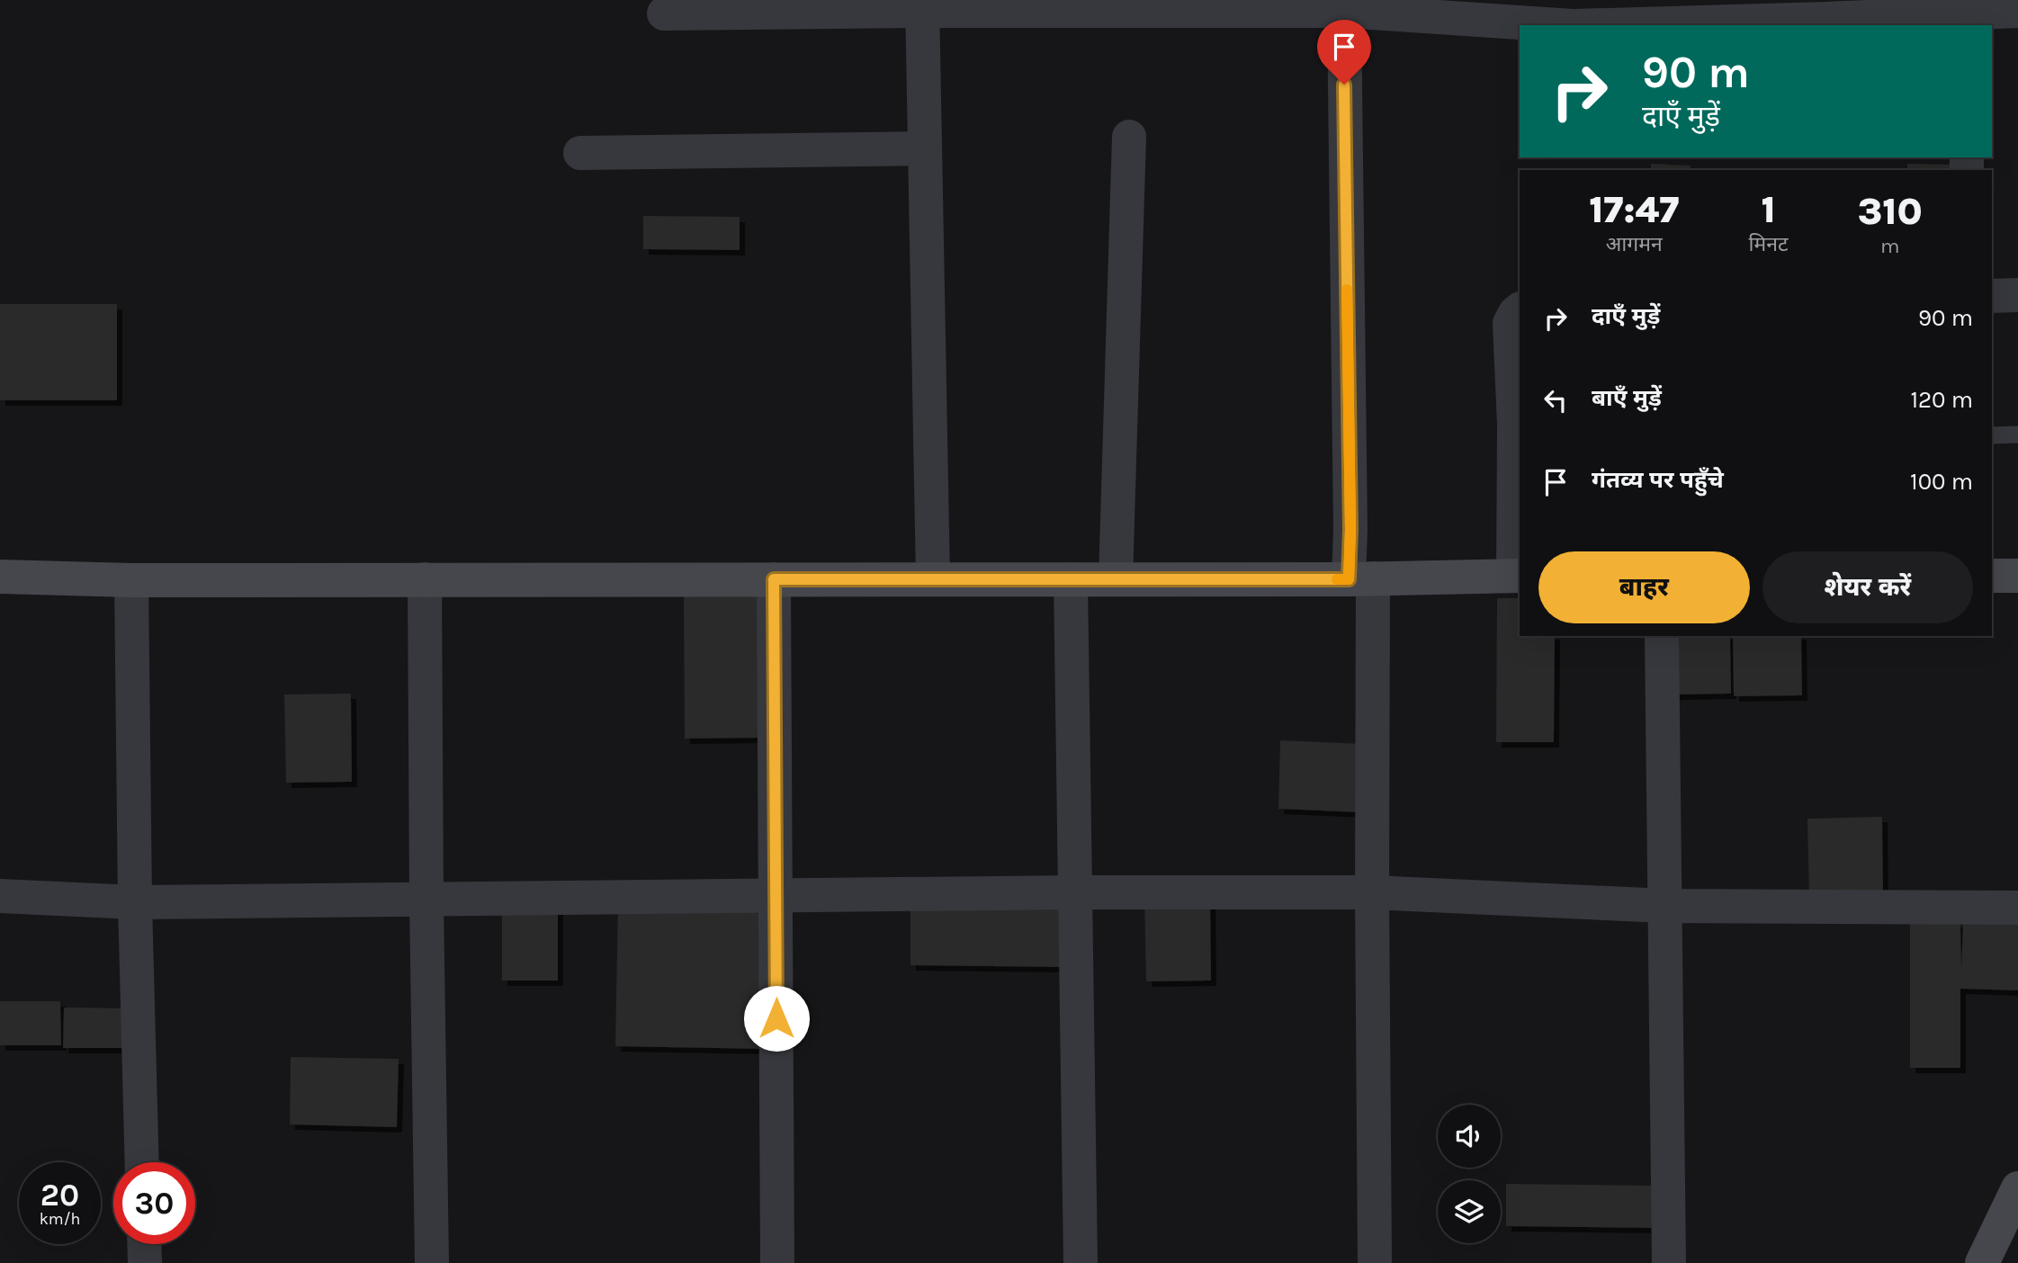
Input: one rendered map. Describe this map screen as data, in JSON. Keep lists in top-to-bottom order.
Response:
{
  "page": {
    "turn": ["90 m", "दाएँ मुड़ें"],
    "eta": [
      "17:47",
      "आगमन",
      "1",
      "मिनट",
      "310",
      "m"
    ],
    "list": [
      {
        "name": "दाएँ मुड़ें",
        "value": "90 m"
      },
      {
        "name": "बाएँ मुड़ें",
        "value": "120 m"
      },
      {
        "name": "गंतव्य पर पहुँचे",
        "value": "100 m"
      }
    ],
    "buttons": ["बाहर", "शेयर करें"],
    "speed": "20 km/h",
    "limit": "30"
  }
}
